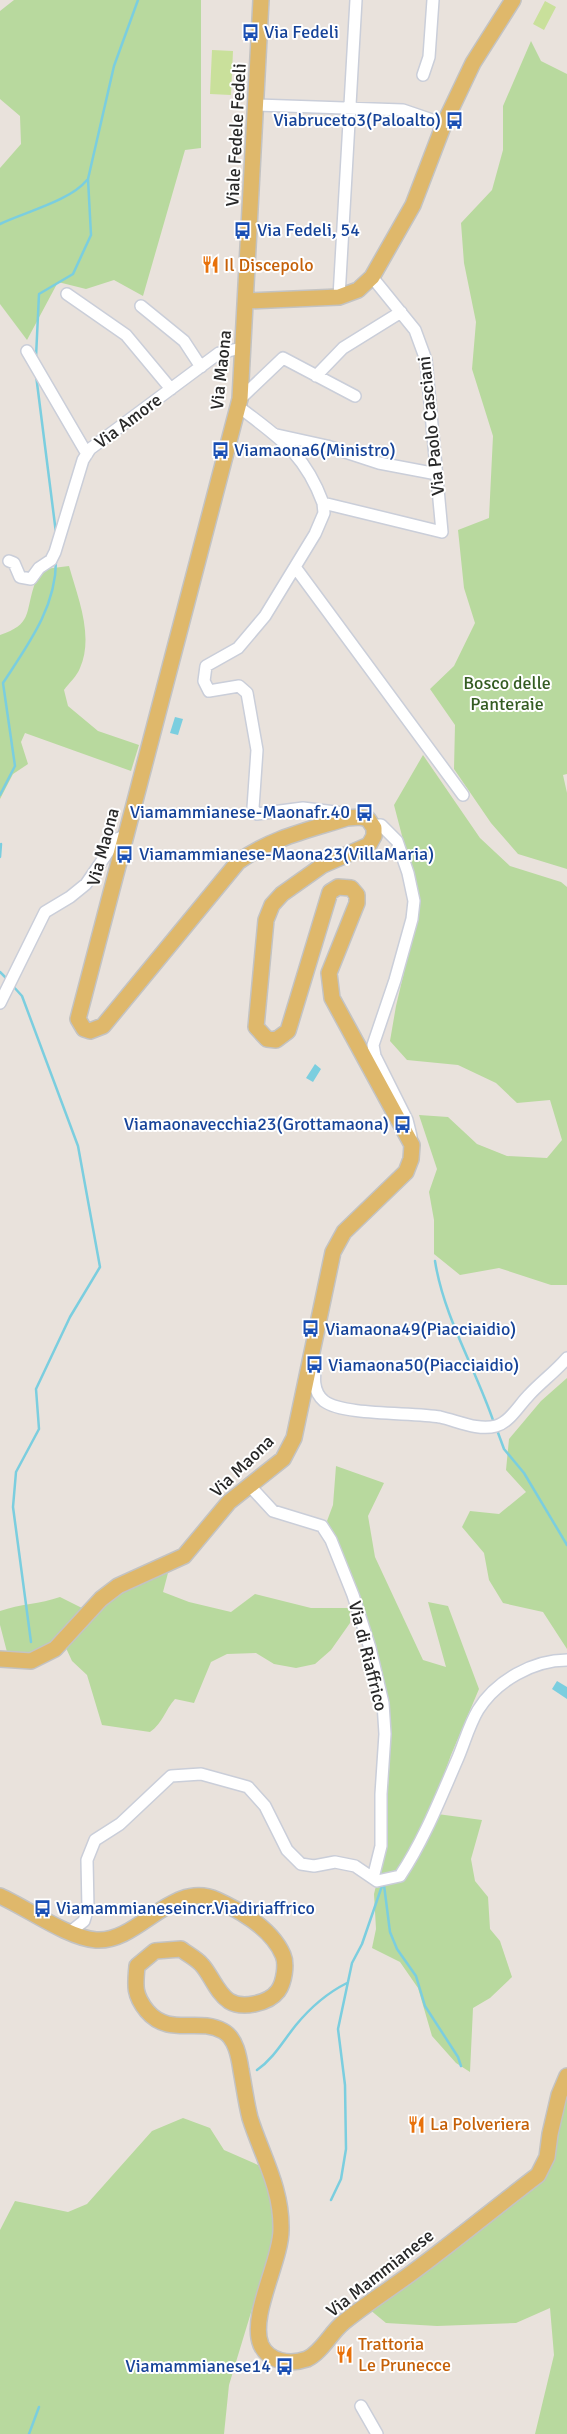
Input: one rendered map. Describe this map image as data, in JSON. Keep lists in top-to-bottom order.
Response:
{
  "streets": {
    "main road": ["Viale Fedele Fedeli", "Via Maona", "Via Mammianese"],
    "street": ["Via Amore", "Via Paolo Casciani", "Via di Riaffrico"]
  },
  "crossings": [
    ["Viale Fedele Fedeli", "Via Maona"],
    ["Via Maona", "Via Amore"],
    ["Via Maona", "Via di Riaffrico"]
  ],
  "parks": ["Bosco delle Panteraie"],
  "places": {
    "bus stop": [
      "Via Fedeli",
      "Viabruceto3(Paloalto)",
      "Via Fedeli, 54",
      "Viamaona6(Ministro)",
      "Viamammianese-Maonafr.40",
      "Viamammianese-Maona23(VillaMaria)",
      "Viamaonavecchia23(Grottamaona)",
      "Viamaona49(Piacciaidio)",
      "Viamaona50(Piacciaidio)",
      "Viamammianeseincr.Viadiriaffrico",
      "Viamammianese14"
    ],
    "restaurant": ["Il Discepolo", "La Polveriera", "Trattoria Le Prunecce"]
  }
}
